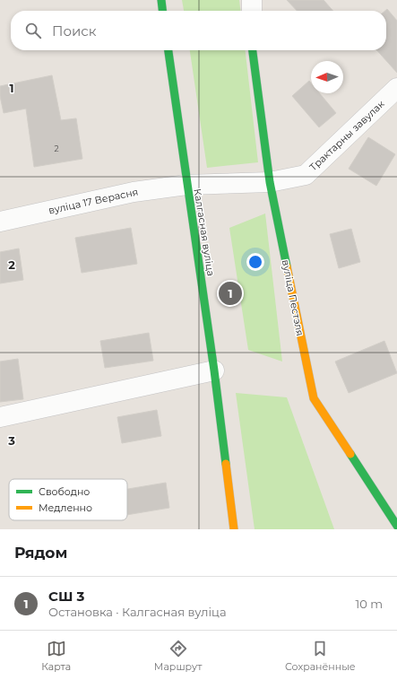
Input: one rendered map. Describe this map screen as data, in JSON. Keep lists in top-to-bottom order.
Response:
{
  "streets": {
    "street": [
      "Трактарны завулак",
      "вуліца 17 Верасня",
      "Калгасная вуліца",
      "вуліца Пестэля"
    ]
  },
  "crossings": [
    ["Трактарны завулак", "вуліца 17 Верасня"],
    ["Трактарны завулак", "Калгасная вуліца"],
    ["Трактарны завулак", "вуліца Пестэля"],
    ["вуліца 17 Верасня", "Калгасная вуліца"]
  ],
  "house_numbers": ["2"],
  "legend": ["Свободно", "Медленно"],
  "north": "left",
  "page": {
    "search": "Поиск",
    "pins": "1",
    "heading": "Рядом",
    "list": [
      {
        "mark": "1",
        "name": "СШ 3",
        "note": "Остановка · Калгасная вуліца",
        "value": "10 m"
      }
    ],
    "nav": ["Карта", "Маршрут", "Сохранённые"]
  },
  "grid": {
    "rows": ["1", "2", "3"]
  }
}
